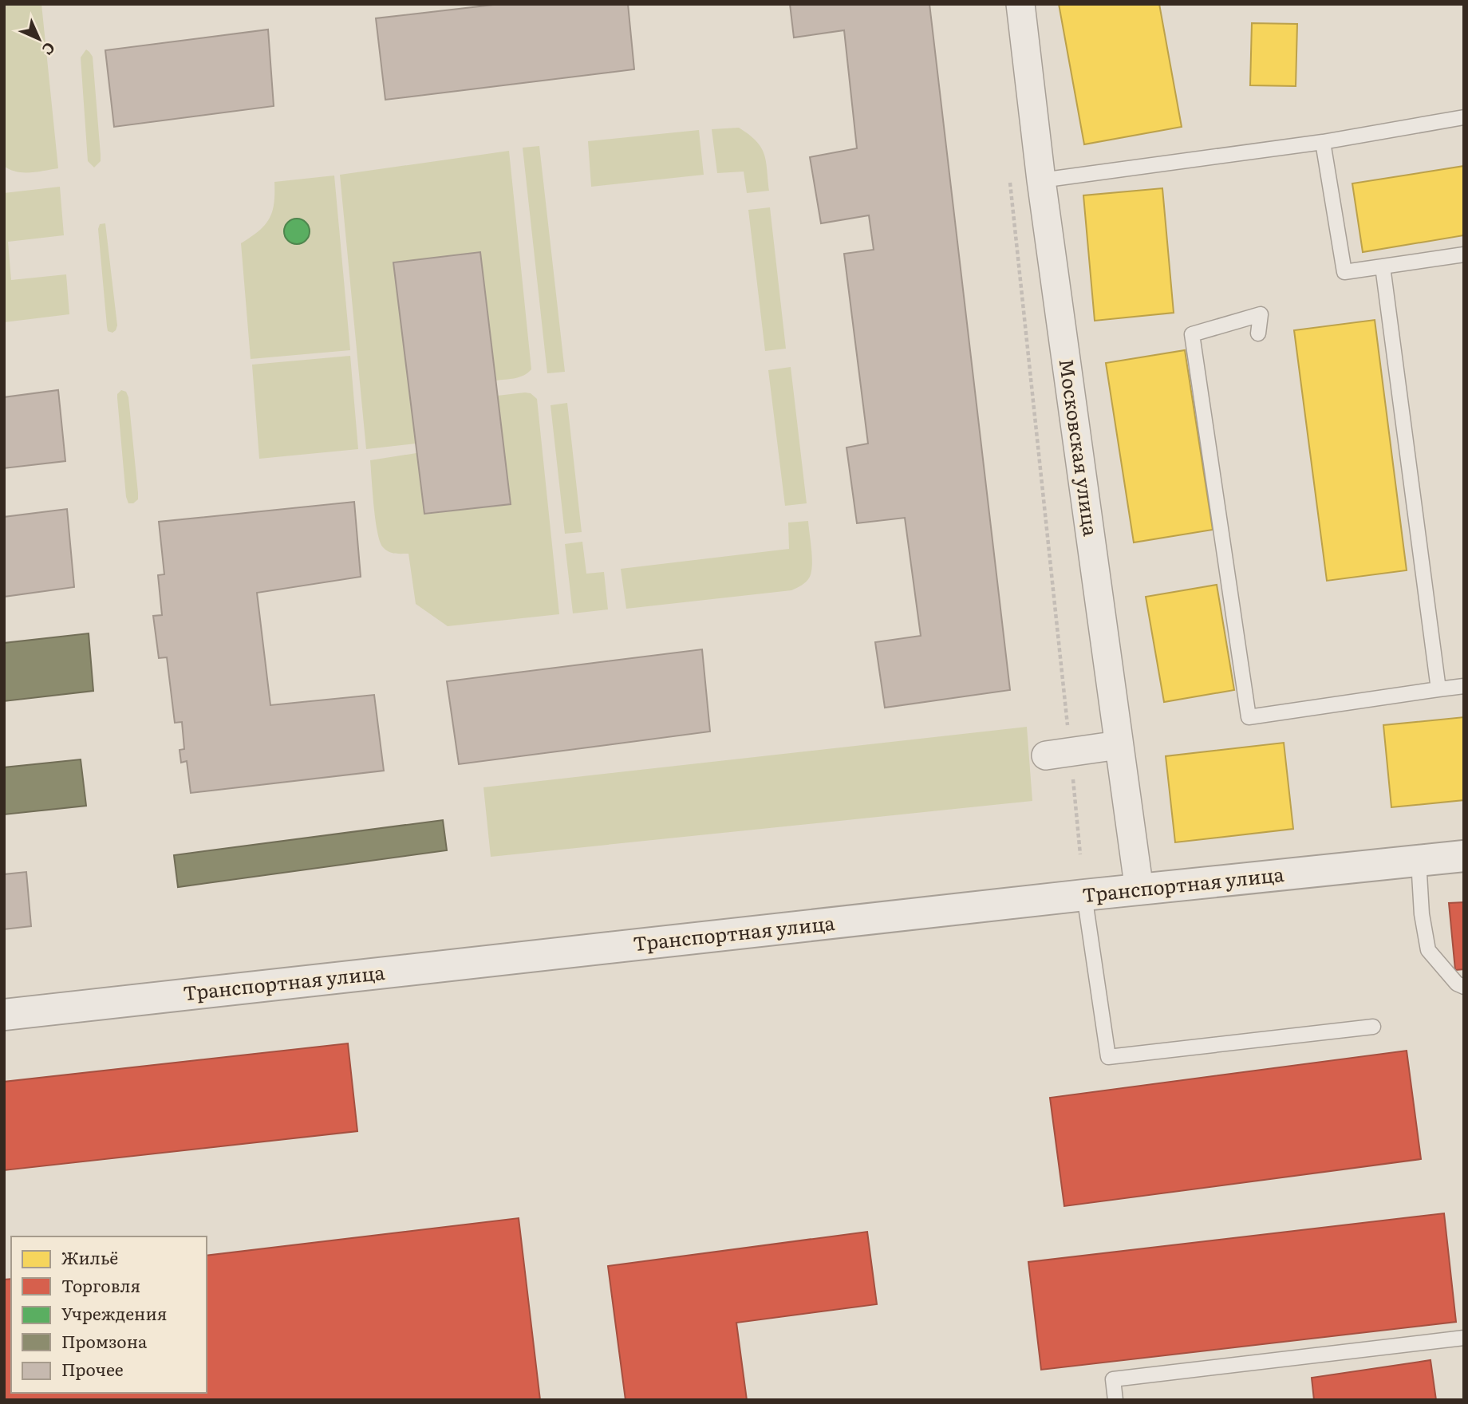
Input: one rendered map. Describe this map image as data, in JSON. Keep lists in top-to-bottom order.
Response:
{
  "streets": {
    "street": ["Московская улица", "Транспортная улица"]
  },
  "crossings": [
    ["Московская улица", "Транспортная улица"]
  ],
  "legend": [
    "Жильё",
    "Торговля",
    "Учреждения",
    "Промзона",
    "Прочее"
  ],
  "north": "bottom right"
}
